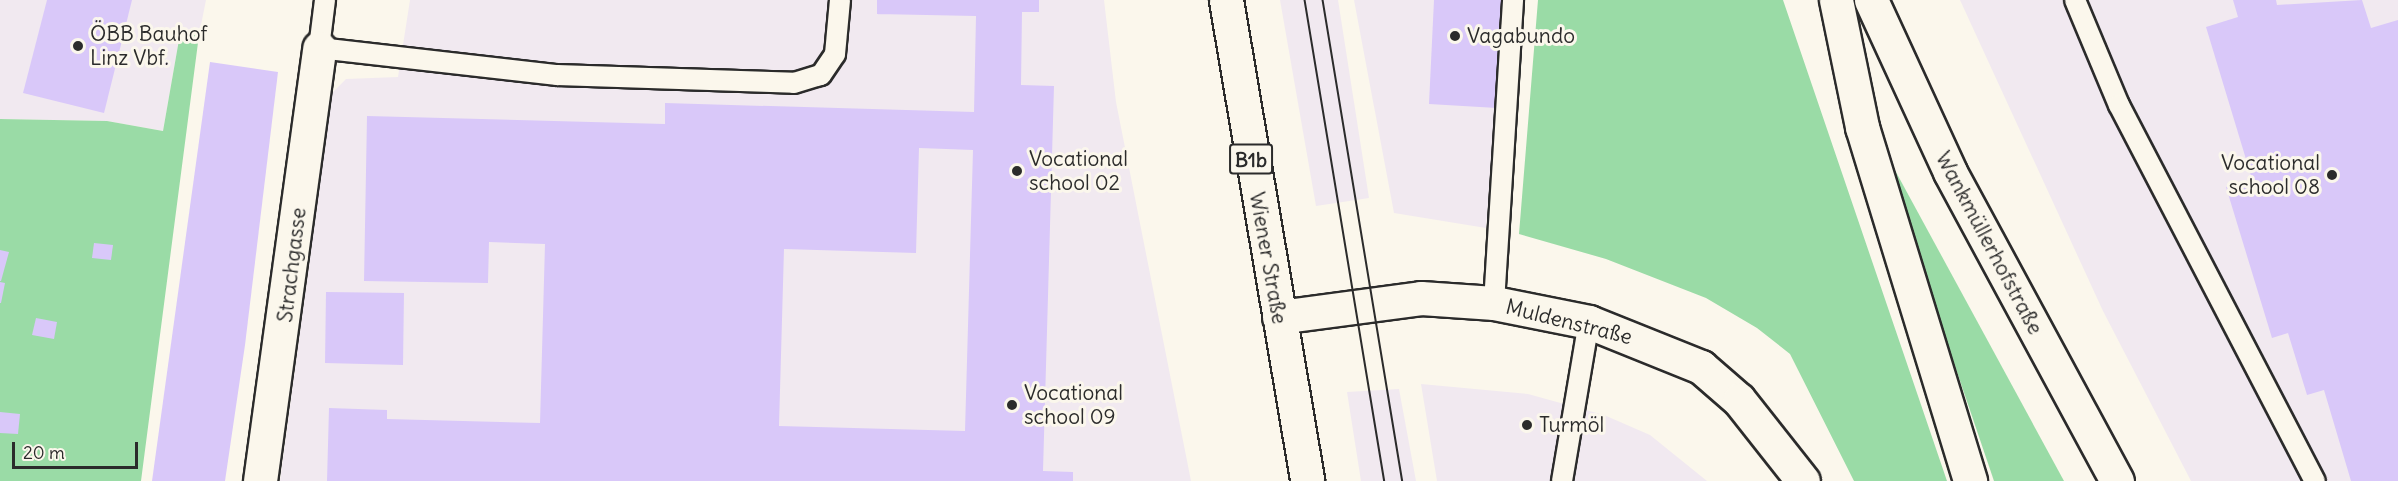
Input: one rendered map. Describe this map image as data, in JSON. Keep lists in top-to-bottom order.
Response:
{
  "streets": {
    "main road": [
      "B1b",
      "Wankmüllerhofstraße",
      "Wiener Straße",
      "Strachgasse",
      "Muldenstraße"
    ]
  },
  "crossings": [
    ["Wiener Straße", "Muldenstraße"]
  ],
  "places": [
    "Vagabundo",
    "ÖBB Bauhof Linz Vbf.",
    "Vocational school 02",
    "Vocational school 08",
    "Vocational school 09",
    "Turmöl"
  ],
  "scale_bar": "20 m"
}
